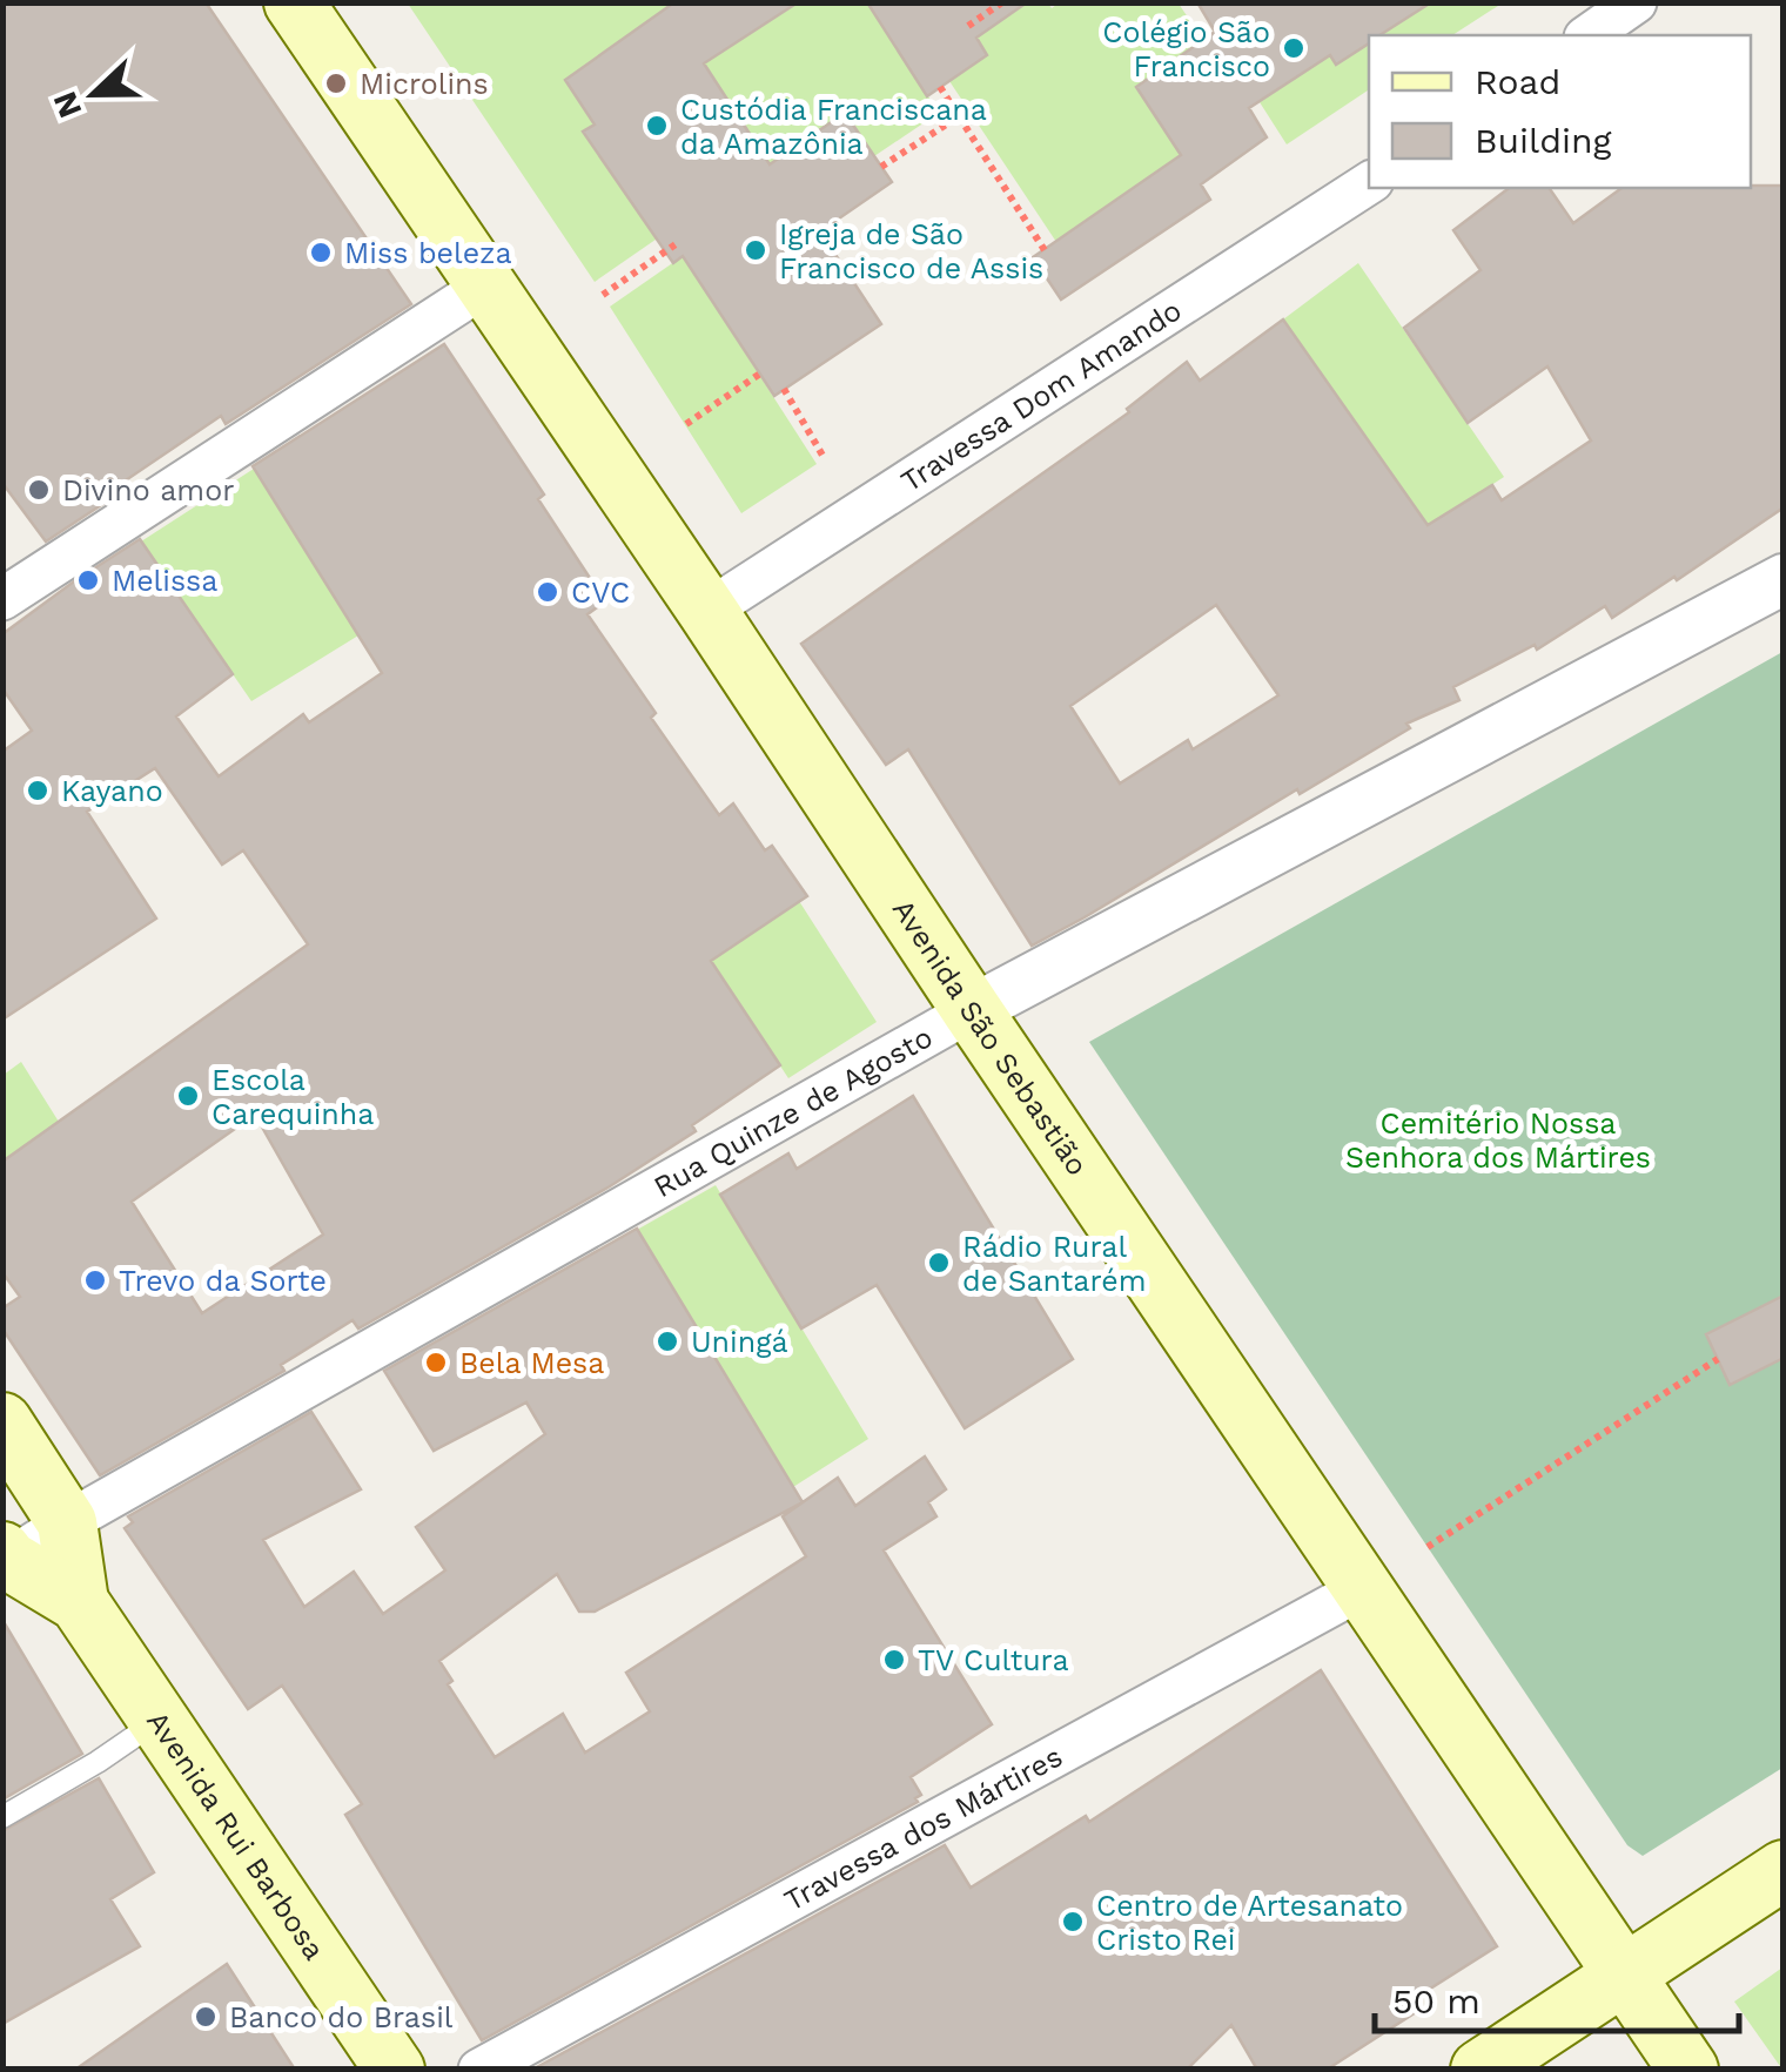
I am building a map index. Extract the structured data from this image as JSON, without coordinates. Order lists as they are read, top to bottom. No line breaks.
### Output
{"streets":{"main road":["Avenida São Sebastião","Avenida Rui Barbosa"],"street":["Travessa Dom Amando","Rua Quinze de Agosto","Travessa dos Mártires"]},"crossings":[["Travessa Dom Amando","Avenida São Sebastião"],["Avenida São Sebastião","Rua Quinze de Agosto"],["Avenida São Sebastião","Travessa dos Mártires"],["Rua Quinze de Agosto","Avenida Rui Barbosa"]],"parks":["Cemitério Nossa Senhora dos Mártires"],"places":["Colégio São Francisco","Microlins","Custódia Franciscana da Amazônia","Igreja de São Francisco de Assis","Miss beleza","Divino amor","Melissa","CVC","Kayano","Escola Carequinha","Rádio Rural de Santarém","Trevo da Sorte","Uningá","Bela Mesa","TV Cultura","Centro de Artesanato Cristo Rei","Banco do Brasil"],"legend":["Road","Building"],"scale_bar":"50 m","north":"left"}
